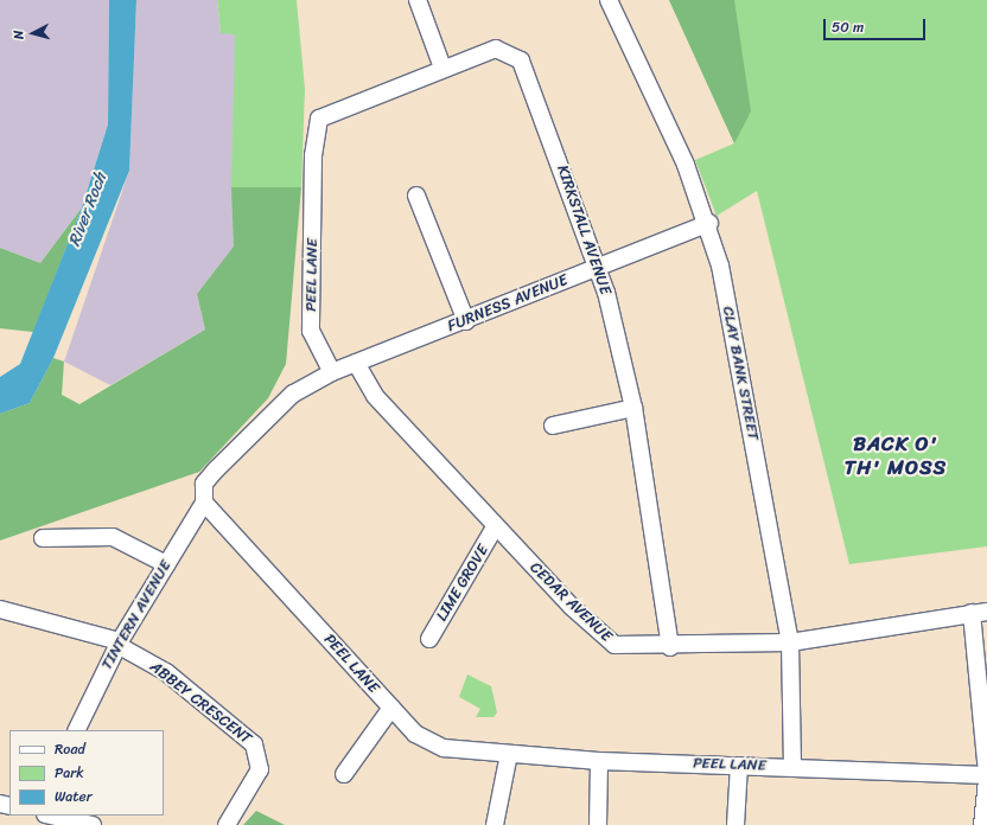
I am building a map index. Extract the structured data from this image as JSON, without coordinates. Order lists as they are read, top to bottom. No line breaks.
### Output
{"streets":{"street":["KIRKSTALL AVENUE","PEEL LANE","FURNESS AVENUE","CLAY BANK STREET","LIME GROVE","CEDAR AVENUE","TINTERN AVENUE","ABBEY CRESCENT"]},"crossings":[["KIRKSTALL AVENUE","PEEL LANE"],["KIRKSTALL AVENUE","FURNESS AVENUE"],["KIRKSTALL AVENUE","CEDAR AVENUE"],["PEEL LANE","FURNESS AVENUE"],["PEEL LANE","CLAY BANK STREET"],["PEEL LANE","TINTERN AVENUE"],["FURNESS AVENUE","CLAY BANK STREET"],["FURNESS AVENUE","CEDAR AVENUE"],["CLAY BANK STREET","CEDAR AVENUE"],["LIME GROVE","CEDAR AVENUE"],["TINTERN AVENUE","ABBEY CRESCENT"]],"districts":["BACK O' TH' MOSS"],"water":["River Roch"],"legend":["Road","Park","Water"],"scale_bar":"50 m","north":"left"}
